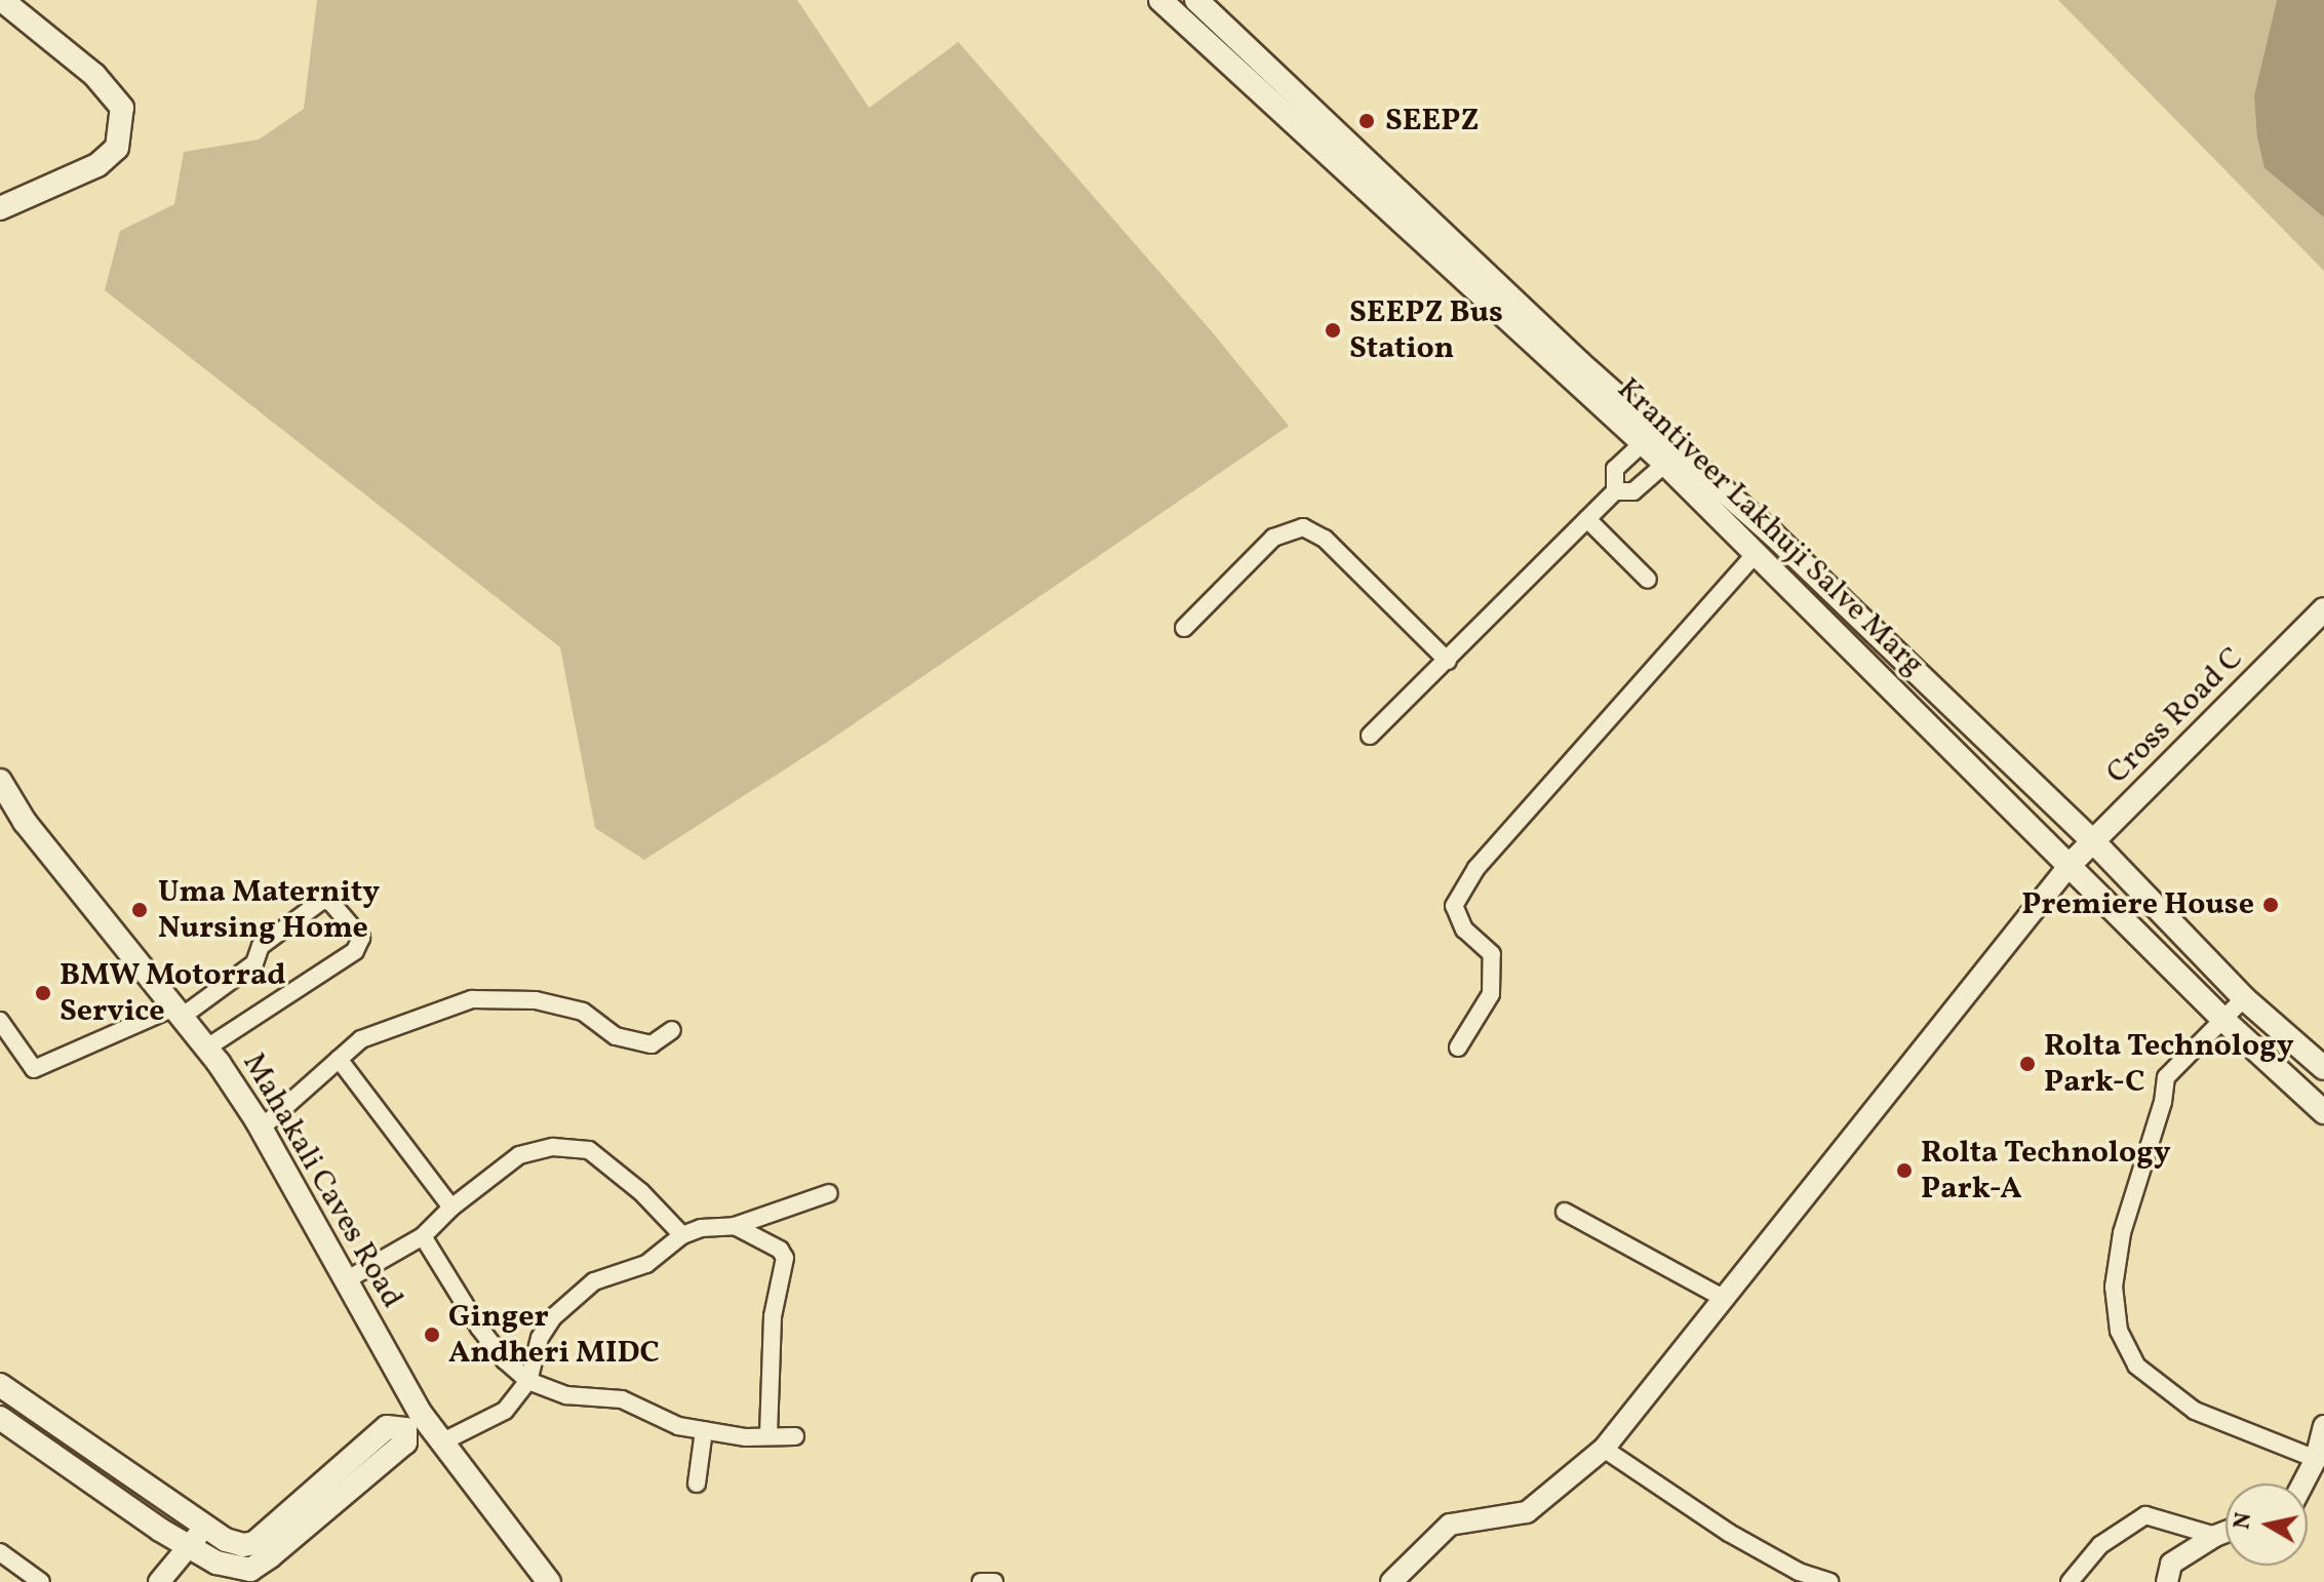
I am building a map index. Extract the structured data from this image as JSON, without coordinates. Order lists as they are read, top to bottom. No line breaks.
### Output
{"streets":{"main road":["Krantiveer Lakhuji Salve Marg","Cross Road C","Mahakali Caves Road"]},"crossings":[["Krantiveer Lakhuji Salve Marg","Cross Road C"]],"places":["SEEPZ","SEEPZ Bus Station","Premiere House","Uma Maternity Nursing Home","BMW Motorrad Service","Rolta Technology Park-C","Rolta Technology Park-A","Ginger Andheri MIDC"],"north":"left"}
